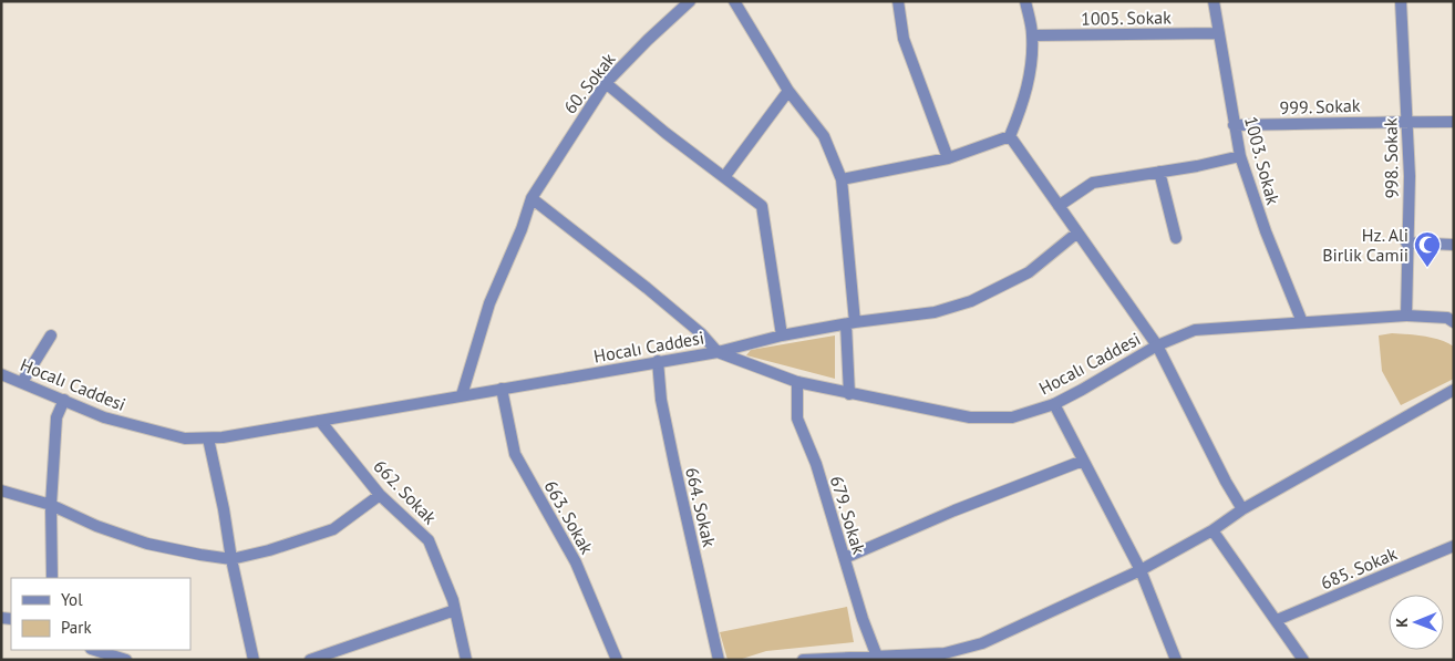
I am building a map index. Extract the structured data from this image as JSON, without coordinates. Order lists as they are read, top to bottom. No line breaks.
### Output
{"streets":{"street":["1005. Sokak","60. Sokak","999. Sokak","998. Sokak","1003. Sokak","Hocalı Caddesi","662. Sokak","664. Sokak","679. Sokak","663. Sokak","685. Sokak"]},"crossings":[["1005. Sokak","1003. Sokak"],["60. Sokak","Hocalı Caddesi"],["999. Sokak","998. Sokak"],["999. Sokak","1003. Sokak"],["998. Sokak","Hocalı Caddesi"],["1003. Sokak","Hocalı Caddesi"],["Hocalı Caddesi","662. Sokak"],["Hocalı Caddesi","664. Sokak"],["Hocalı Caddesi","679. Sokak"],["Hocalı Caddesi","663. Sokak"]],"places":{"mosque":["Hz. Ali Birlik Camii"]},"legend":["Yol","Park"],"north":"left"}
